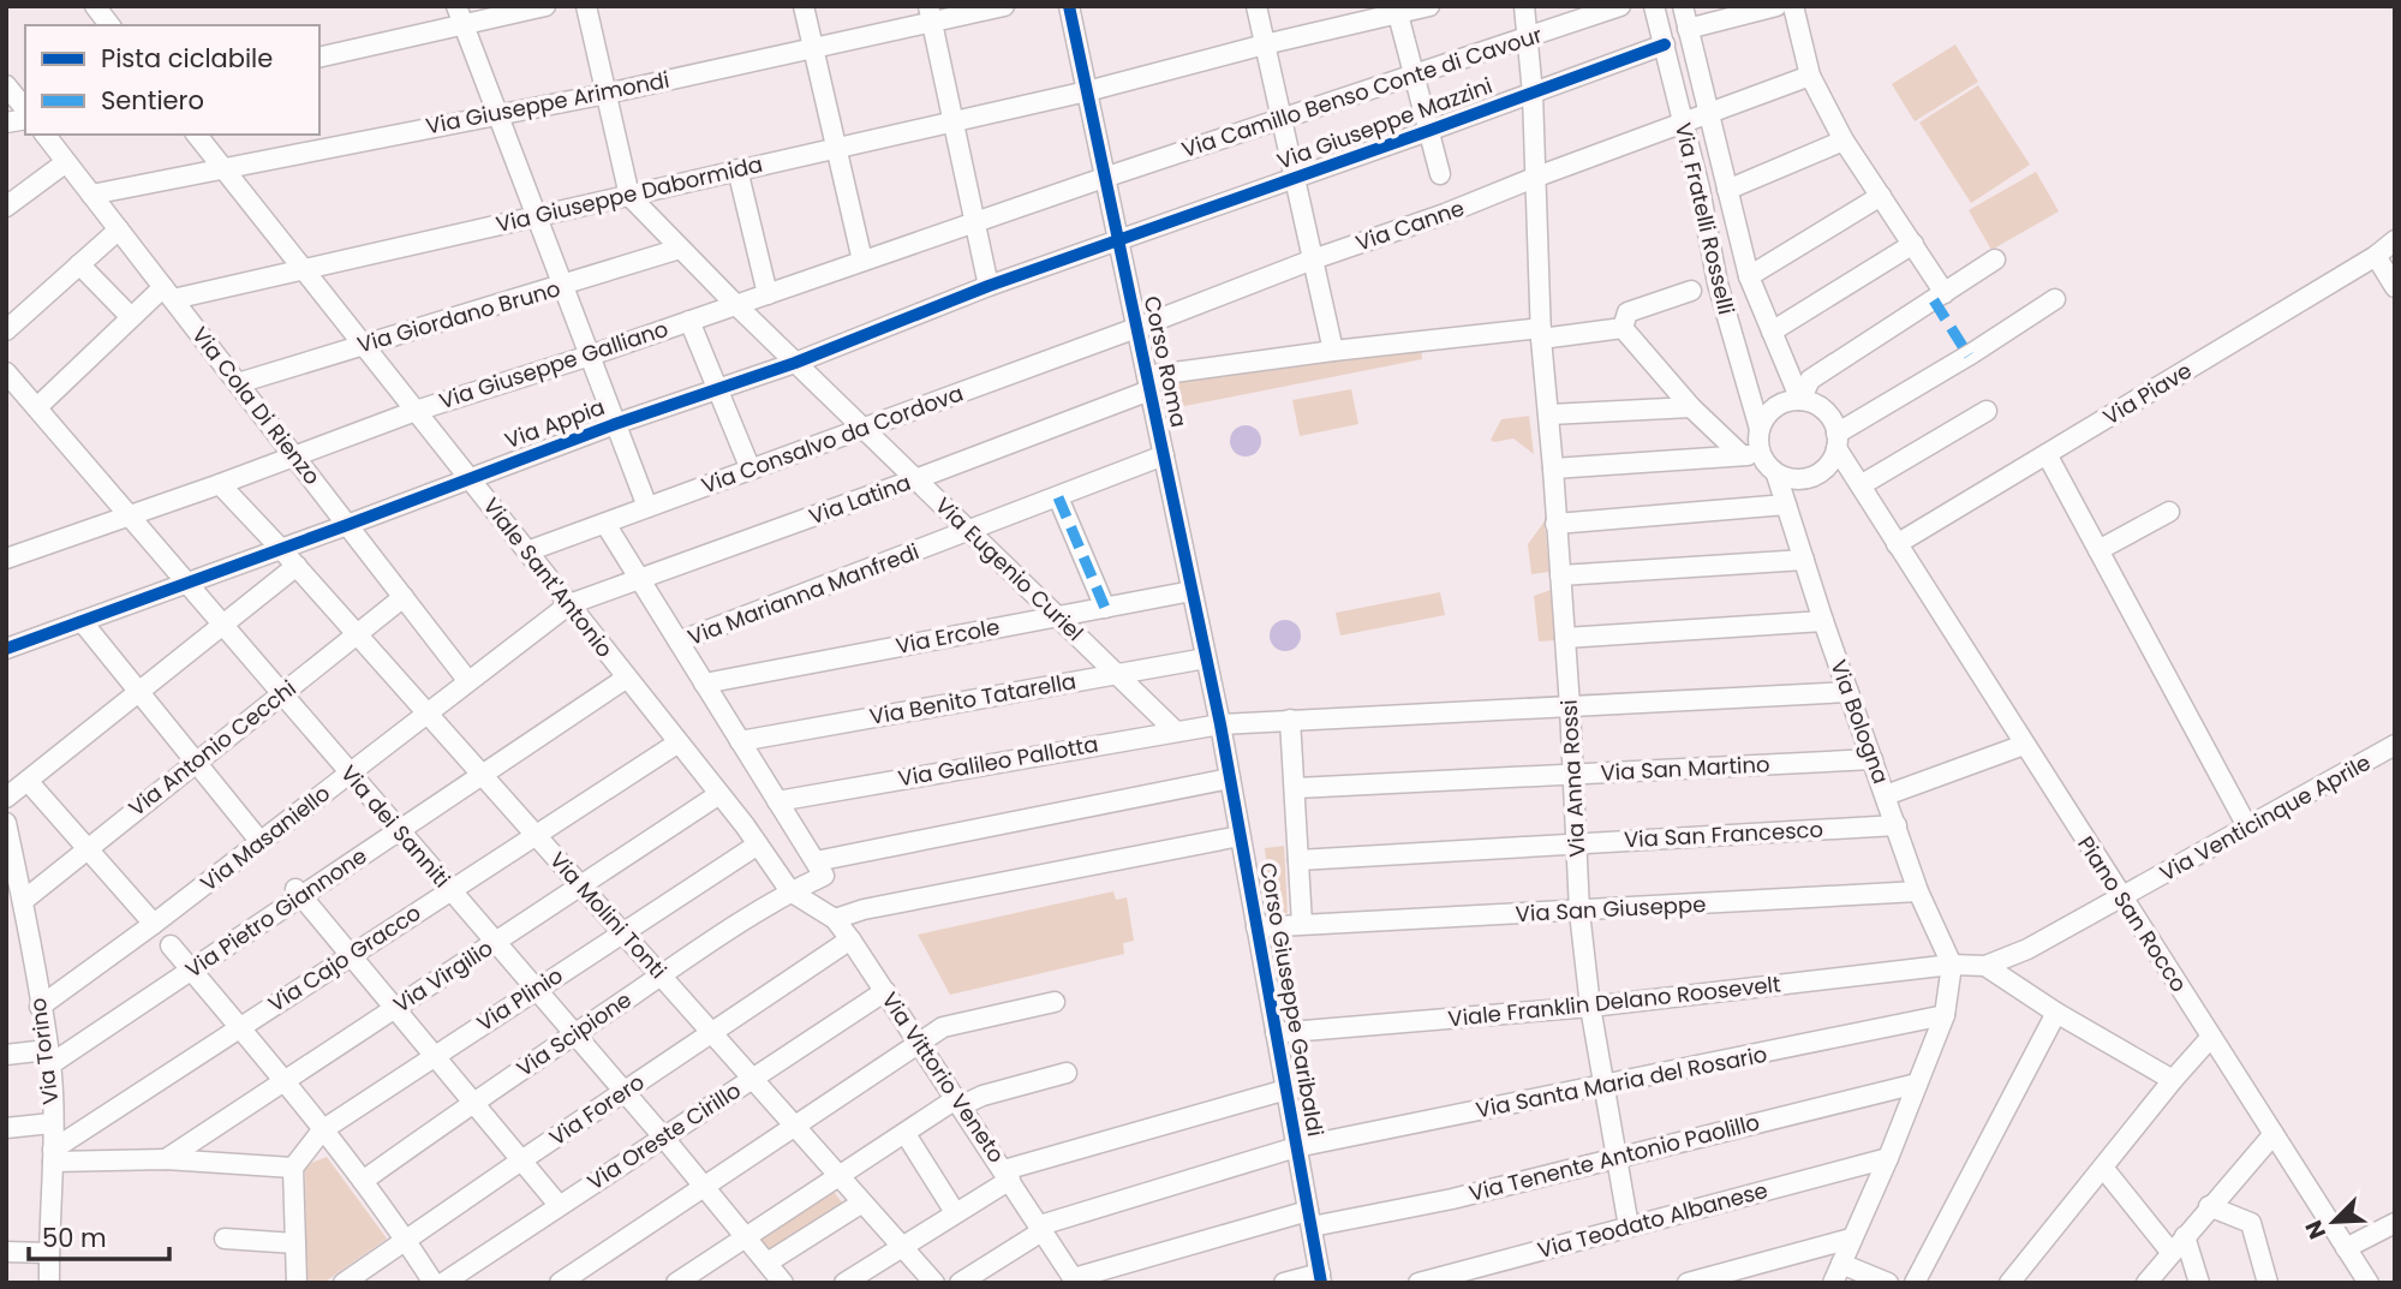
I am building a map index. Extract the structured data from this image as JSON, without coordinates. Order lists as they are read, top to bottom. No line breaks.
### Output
{"streets":{"street":["Via Camillo Benso Conte di Cavour","Via Giuseppe Arimondi","Via Giuseppe Mazzini","Via Giuseppe Dabormida","Via Fratelli Rosselli","Via Canne","Via Giordano Bruno","Corso Roma","Via Giuseppe Galliano","Via Piave","Via Cola Di Rienzo","Via Appia","Via Consalvo da Cordova","Via Latina","Via Eugenio Curiel","Viale Sant'Antonio","Via Marianna Manfredi","Via Ercole","Via Benito Tatarella","Via Bologna","Via Antonio Cecchi","Via Galileo Pallotta","Via San Martino","Via Anna Rossi","Via Venticinque Aprile","Via dei Sanniti","Via San Francesco","Via Masaniello","Via San Giuseppe","Via Pietro Giannone","Piano San Rocco","Via Molini Tonti","Via Cajo Gracco","Via Virgilio","Via Plinio","Corso Giuseppe Garibaldi","Viale Franklin Delano Roosevelt","Via Scipione","Via Torino","Via Vittorio Veneto","Via Santa Maria del Rosario","Via Forero","Via Oreste Cirillo","Via Tenente Antonio Paolillo","Via Teodato Albanese"]},"crossings":[["Via Camillo Benso Conte di Cavour","Corso Roma"],["Via Camillo Benso Conte di Cavour","Via Giuseppe Galliano"],["Via Camillo Benso Conte di Cavour","Via Anna Rossi"],["Via Giuseppe Arimondi","Via Cola Di Rienzo"],["Via Giuseppe Arimondi","Viale Sant'Antonio"],["Via Giuseppe Mazzini","Via Fratelli Rosselli"],["Via Giuseppe Mazzini","Corso Roma"],["Via Giuseppe Mazzini","Via Appia"],["Via Giuseppe Mazzini","Via Anna Rossi"],["Via Giuseppe Dabormida","Corso Roma"],["Via Giuseppe Dabormida","Via Cola Di Rienzo"],["Via Giuseppe Dabormida","Via Eugenio Curiel"],["Via Giuseppe Dabormida","Viale Sant'Antonio"],["Via Fratelli Rosselli","Via Canne"],["Via Fratelli Rosselli","Via Bologna"],["Via Fratelli Rosselli","Piano San Rocco"],["Via Canne","Corso Roma"],["Via Canne","Via Consalvo da Cordova"],["Via Canne","Via Anna Rossi"],["Via Giordano Bruno","Via Cola Di Rienzo"],["Via Giordano Bruno","Via Eugenio Curiel"],["Via Giordano Bruno","Viale Sant'Antonio"],["Corso Roma","Via Giuseppe Galliano"],["Corso Roma","Via Appia"],["Corso Roma","Via Consalvo da Cordova"],["Corso Roma","Via Latina"],["Corso Roma","Via Marianna Manfredi"],["Corso Roma","Via Ercole"],["Corso Roma","Via Benito Tatarella"],["Corso Roma","Via Galileo Pallotta"],["Corso Roma","Corso Giuseppe Garibaldi"],["Via Giuseppe Galliano","Via Cola Di Rienzo"],["Via Giuseppe Galliano","Via Eugenio Curiel"],["Via Giuseppe Galliano","Viale Sant'Antonio"],["Via Giuseppe Galliano","Via dei Sanniti"],["Via Giuseppe Galliano","Via Molini Tonti"],["Via Piave","Piano San Rocco"],["Via Cola Di Rienzo","Via Appia"],["Via Cola Di Rienzo","Via Antonio Cecchi"],["Via Cola Di Rienzo","Via Masaniello"],["Via Appia","Via Eugenio Curiel"],["Via Appia","Viale Sant'Antonio"],["Via Appia","Via dei Sanniti"],["Via Appia","Via Molini Tonti"],["Via Consalvo da Cordova","Via Eugenio Curiel"],["Via Consalvo da Cordova","Viale Sant'Antonio"],["Via Latina","Via Eugenio Curiel"],["Via Latina","Viale Sant'Antonio"],["Via Latina","Via Anna Rossi"],["Via Latina","Via Masaniello"],["Via Eugenio Curiel","Via Marianna Manfredi"],["Via Eugenio Curiel","Via Ercole"],["Via Eugenio Curiel","Via Benito Tatarella"],["Via Eugenio Curiel","Via Galileo Pallotta"],["Viale Sant'Antonio","Via Masaniello"],["Viale Sant'Antonio","Via Pietro Giannone"],["Viale Sant'Antonio","Via Cajo Gracco"],["Viale Sant'Antonio","Via Virgilio"],["Viale Sant'Antonio","Via Vittorio Veneto"],["Via Bologna","Via San Martino"],["Via Bologna","Via Venticinque Aprile"],["Via Bologna","Via San Francesco"],["Via Bologna","Via San Giuseppe"],["Via Bologna","Piano San Rocco"],["Via Bologna","Viale Franklin Delano Roosevelt"],["Via Antonio Cecchi","Via dei Sanniti"],["Via Antonio Cecchi","Via Molini Tonti"],["Via Antonio Cecchi","Via Torino"],["Via Galileo Pallotta","Corso Giuseppe Garibaldi"],["Via San Martino","Via Anna Rossi"],["Via San Martino","Corso Giuseppe Garibaldi"],["Via Anna Rossi","Via San Francesco"],["Via Anna Rossi","Via San Giuseppe"],["Via Anna Rossi","Viale Franklin Delano Roosevelt"],["Via Anna Rossi","Via Santa Maria del Rosario"],["Via Anna Rossi","Via Tenente Antonio Paolillo"],["Via Anna Rossi","Via Teodato Albanese"],["Via Venticinque Aprile","Piano San Rocco"],["Via Venticinque Aprile","Viale Franklin Delano Roosevelt"],["Via dei Sanniti","Via Masaniello"],["Via dei Sanniti","Via Pietro Giannone"],["Via dei Sanniti","Via Cajo Gracco"],["Via dei Sanniti","Via Virgilio"],["Via dei Sanniti","Via Plinio"],["Via dei Sanniti","Via Scipione"],["Via dei Sanniti","Via Forero"],["Via dei Sanniti","Via Oreste Cirillo"],["Via San Francesco","Corso Giuseppe Garibaldi"],["Via Masaniello","Via Molini Tonti"],["Via Masaniello","Via Torino"],["Via San Giuseppe","Corso Giuseppe Garibaldi"],["Via Pietro Giannone","Via Molini Tonti"],["Via Pietro Giannone","Via Torino"],["Via Molini Tonti","Via Cajo Gracco"],["Via Molini Tonti","Via Virgilio"],["Via Molini Tonti","Via Plinio"],["Via Molini Tonti","Via Scipione"],["Via Molini Tonti","Via Forero"],["Via Molini Tonti","Via Oreste Cirillo"],["Via Cajo Gracco","Via Torino"],["Via Plinio","Via Vittorio Veneto"],["Corso Giuseppe Garibaldi","Viale Franklin Delano Roosevelt"],["Corso Giuseppe Garibaldi","Via Santa Maria del Rosario"],["Corso Giuseppe Garibaldi","Via Tenente Antonio Paolillo"],["Via Scipione","Via Vittorio Veneto"],["Via Vittorio Veneto","Via Santa Maria del Rosario"],["Via Vittorio Veneto","Via Forero"],["Via Vittorio Veneto","Via Oreste Cirillo"],["Via Vittorio Veneto","Via Tenente Antonio Paolillo"]],"legend":["Pista ciclabile","Sentiero"],"scale_bar":"50 m","north":"bottom left"}
